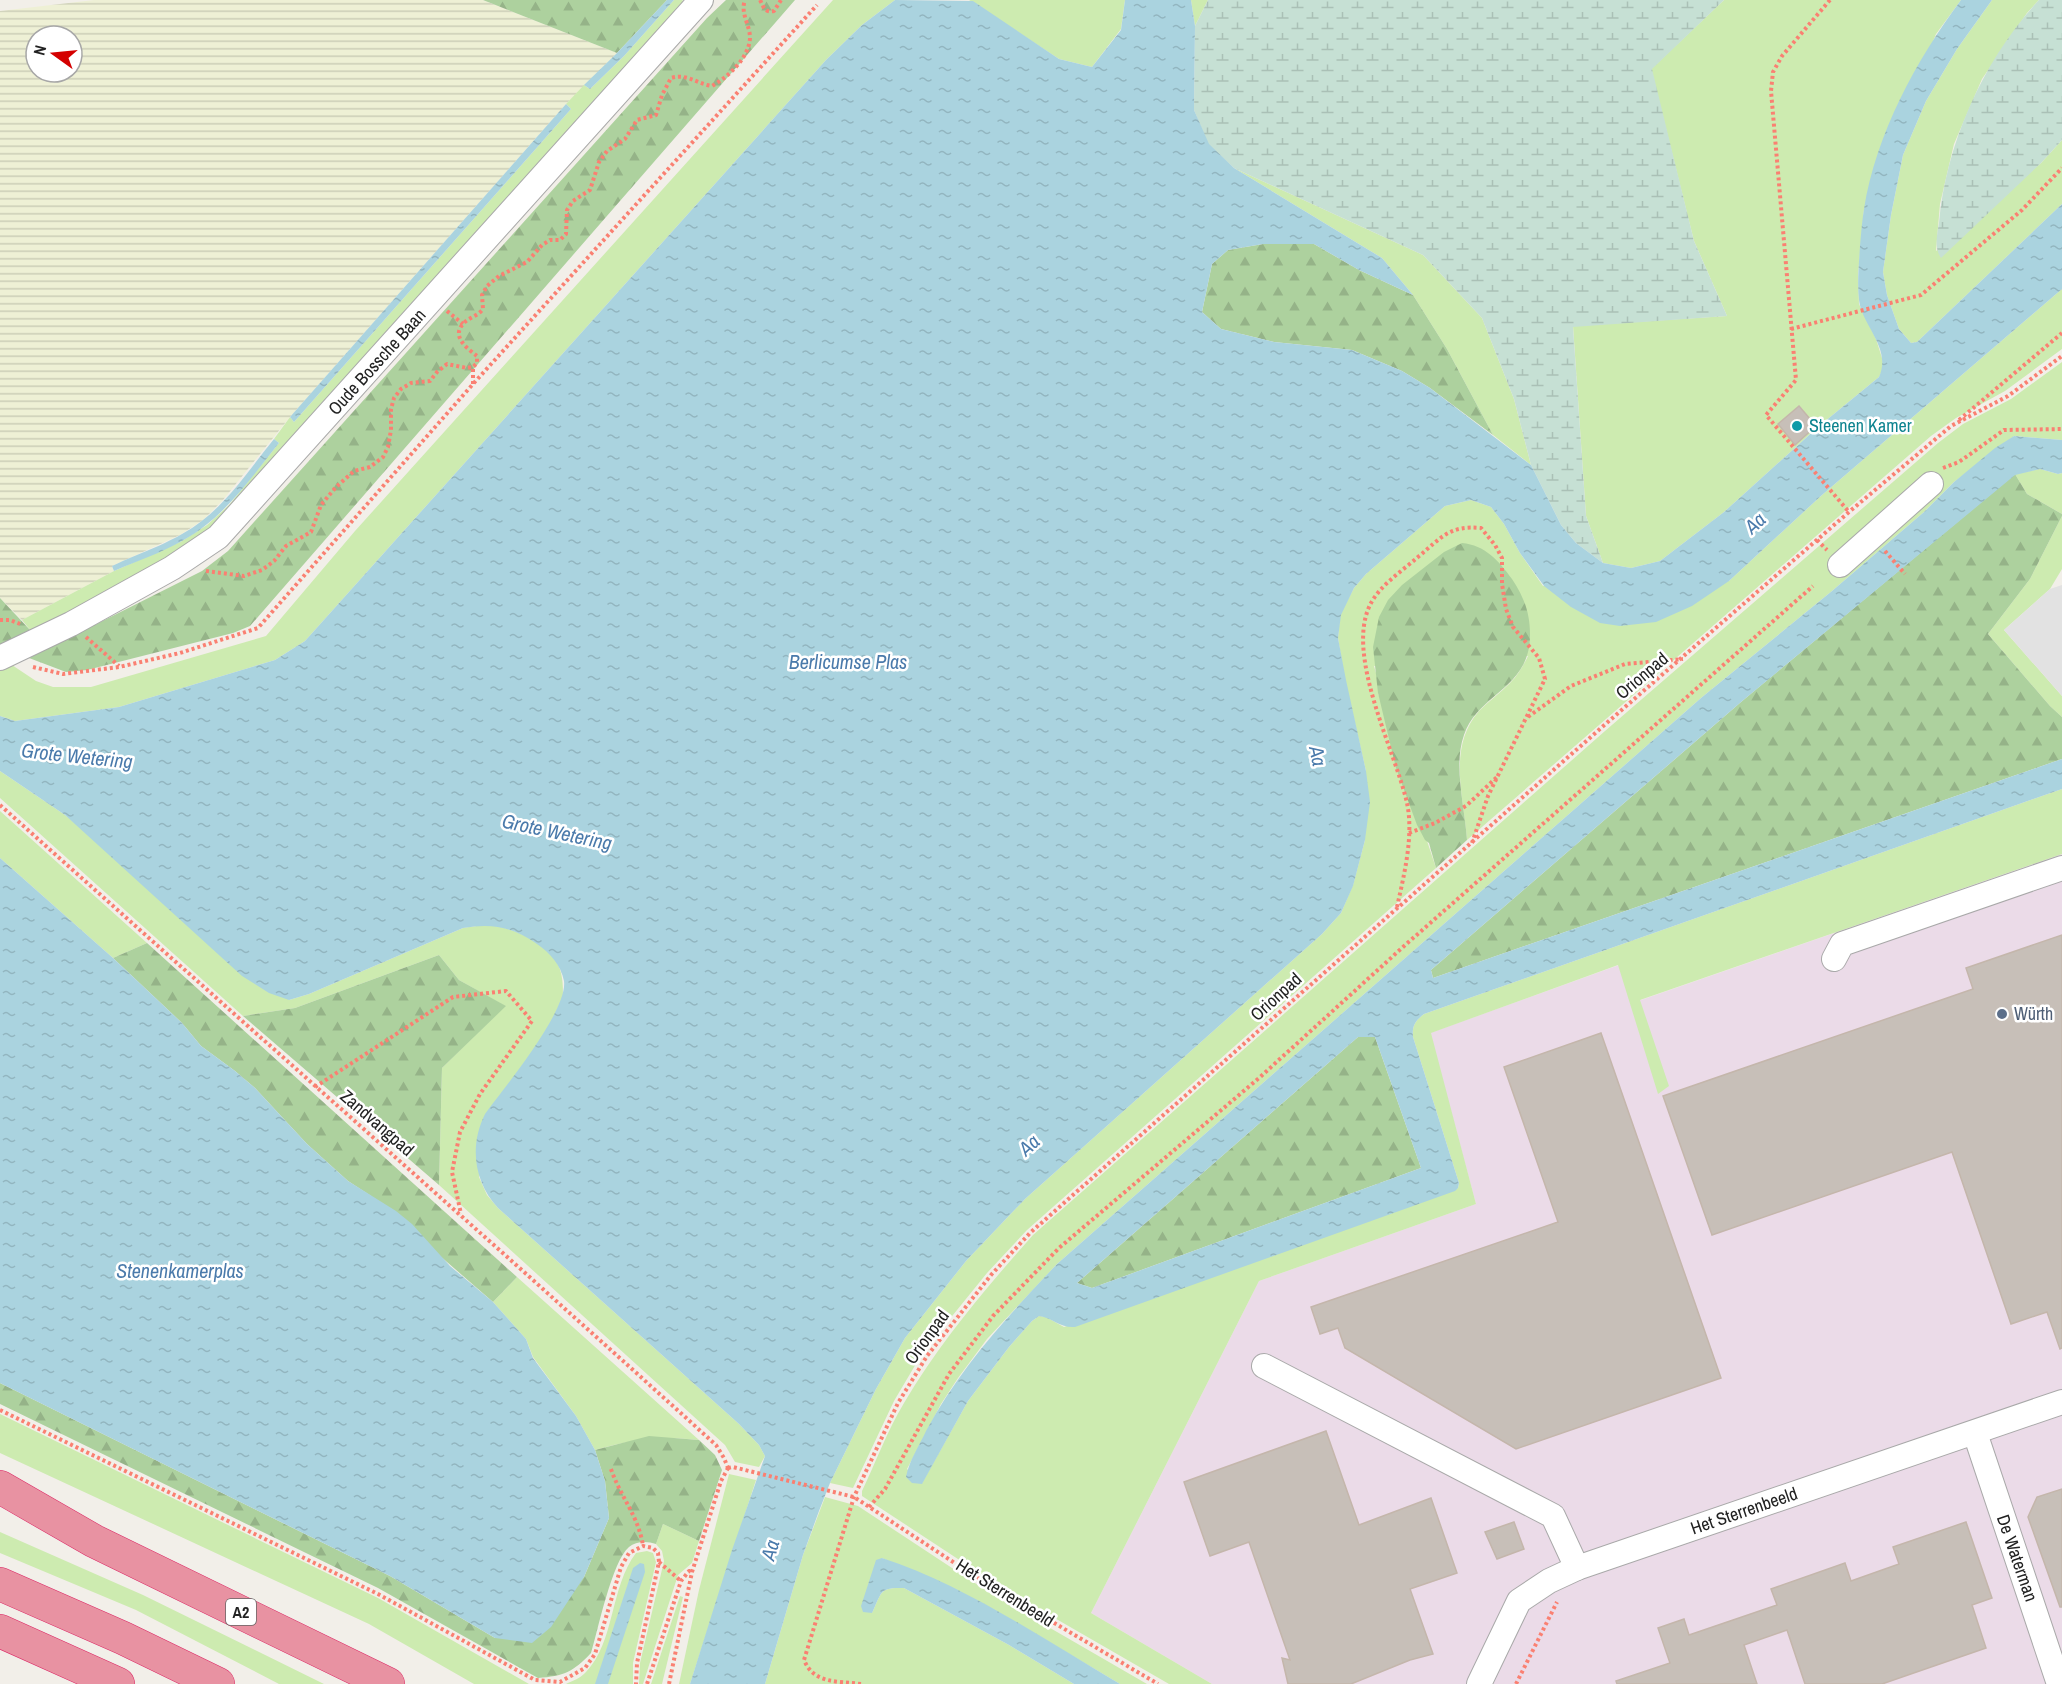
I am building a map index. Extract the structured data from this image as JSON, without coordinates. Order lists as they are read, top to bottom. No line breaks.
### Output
{"streets":{"highway":["A2"],"street":["Oude Bossche Baan","Het Sterrenbeeld","De Waterman"],"path":["Orionpad","Zandvangpad"]},"crossings":[["Orionpad","Het Sterrenbeeld"],["Het Sterrenbeeld","De Waterman"]],"water":["Aa","Berlicumse Plas","Grote Wetering","Stenenkamerplas"],"places":["Steenen Kamer","Würth"],"north":"left"}
